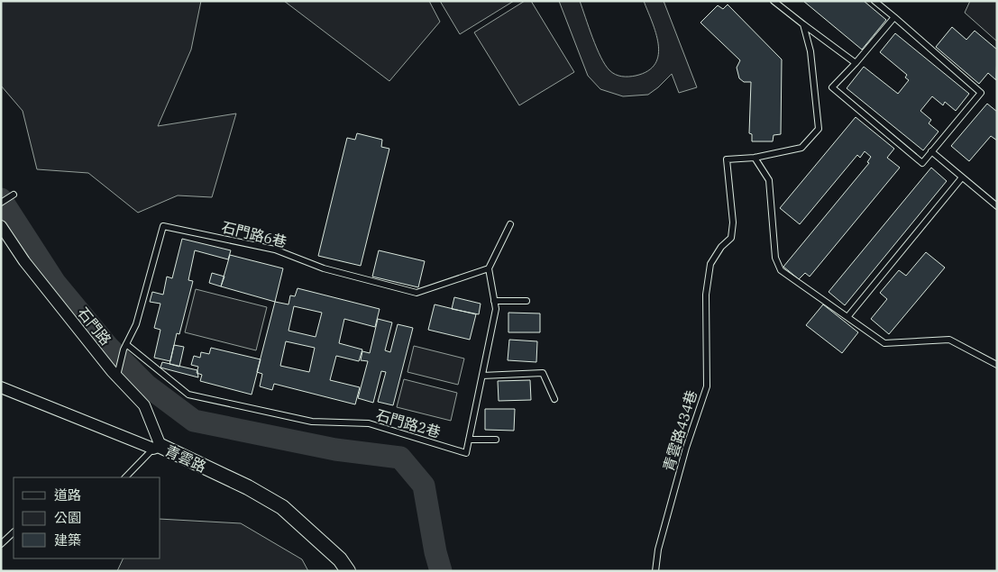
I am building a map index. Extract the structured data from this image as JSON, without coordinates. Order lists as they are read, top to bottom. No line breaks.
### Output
{"streets":{"street":["石門路","青雲路"],"lane":["石門路6巷","石門路2巷","青雲路434巷"]},"crossings":[["石門路6巷","石門路2巷"],["石門路","青雲路"]],"legend":["道路","公園","建築"]}
